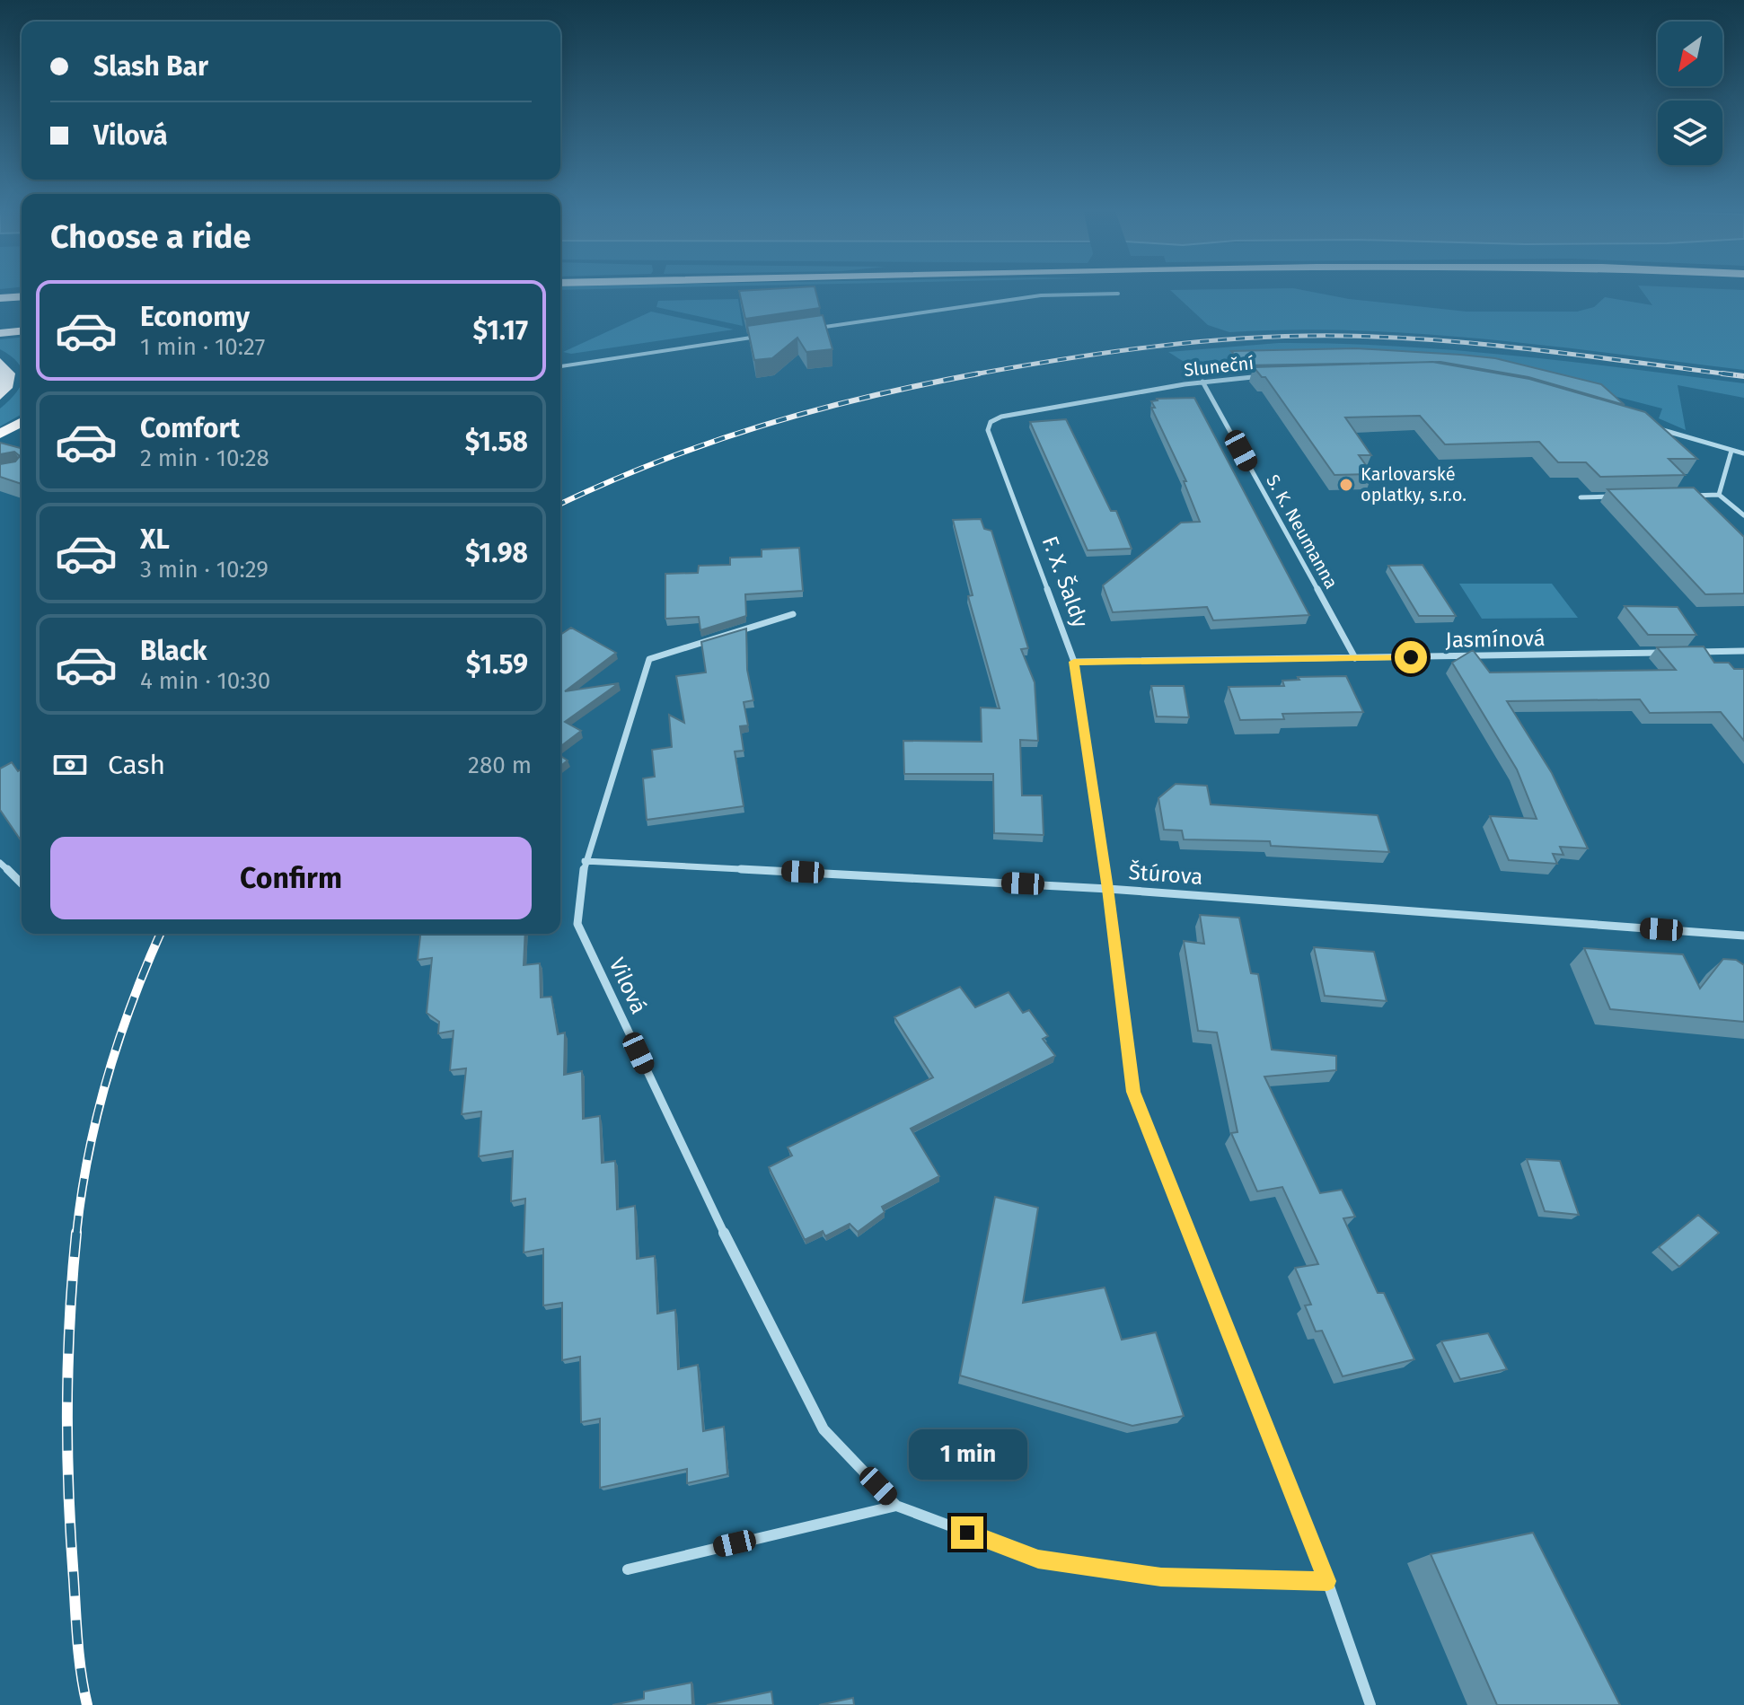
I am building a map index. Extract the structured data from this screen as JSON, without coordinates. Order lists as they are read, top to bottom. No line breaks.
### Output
{"streets":{"street":["Sluneční","S. K. Neumanna","F. X. Šaldy","Jasmínová","Štúrova","Vilová"]},"crossings":[["Sluneční","S. K. Neumanna"],["Sluneční","F. X. Šaldy"],["S. K. Neumanna","Jasmínová"],["F. X. Šaldy","Jasmínová"],["F. X. Šaldy","Štúrova"],["F. X. Šaldy","Vilová"],["Štúrova","Vilová"]],"places":["Karlovarské oplatky, s.r.o."],"north":"bottom left","page":{"banner":["Slash Bar","Vilová"],"heading":"Choose a ride","list":[{"name":"Economy","note":"1 min · 10:27","value":"$1.17"},{"name":"Comfort","note":"2 min · 10:28","value":"$1.58"},{"name":"XL","note":"3 min · 10:29","value":"$1.98"},{"name":"Black","note":"4 min · 10:30","value":"$1.59"}],"pay":["Cash","280 m"],"buttons":"Confirm","bubble":"1 min"}}
